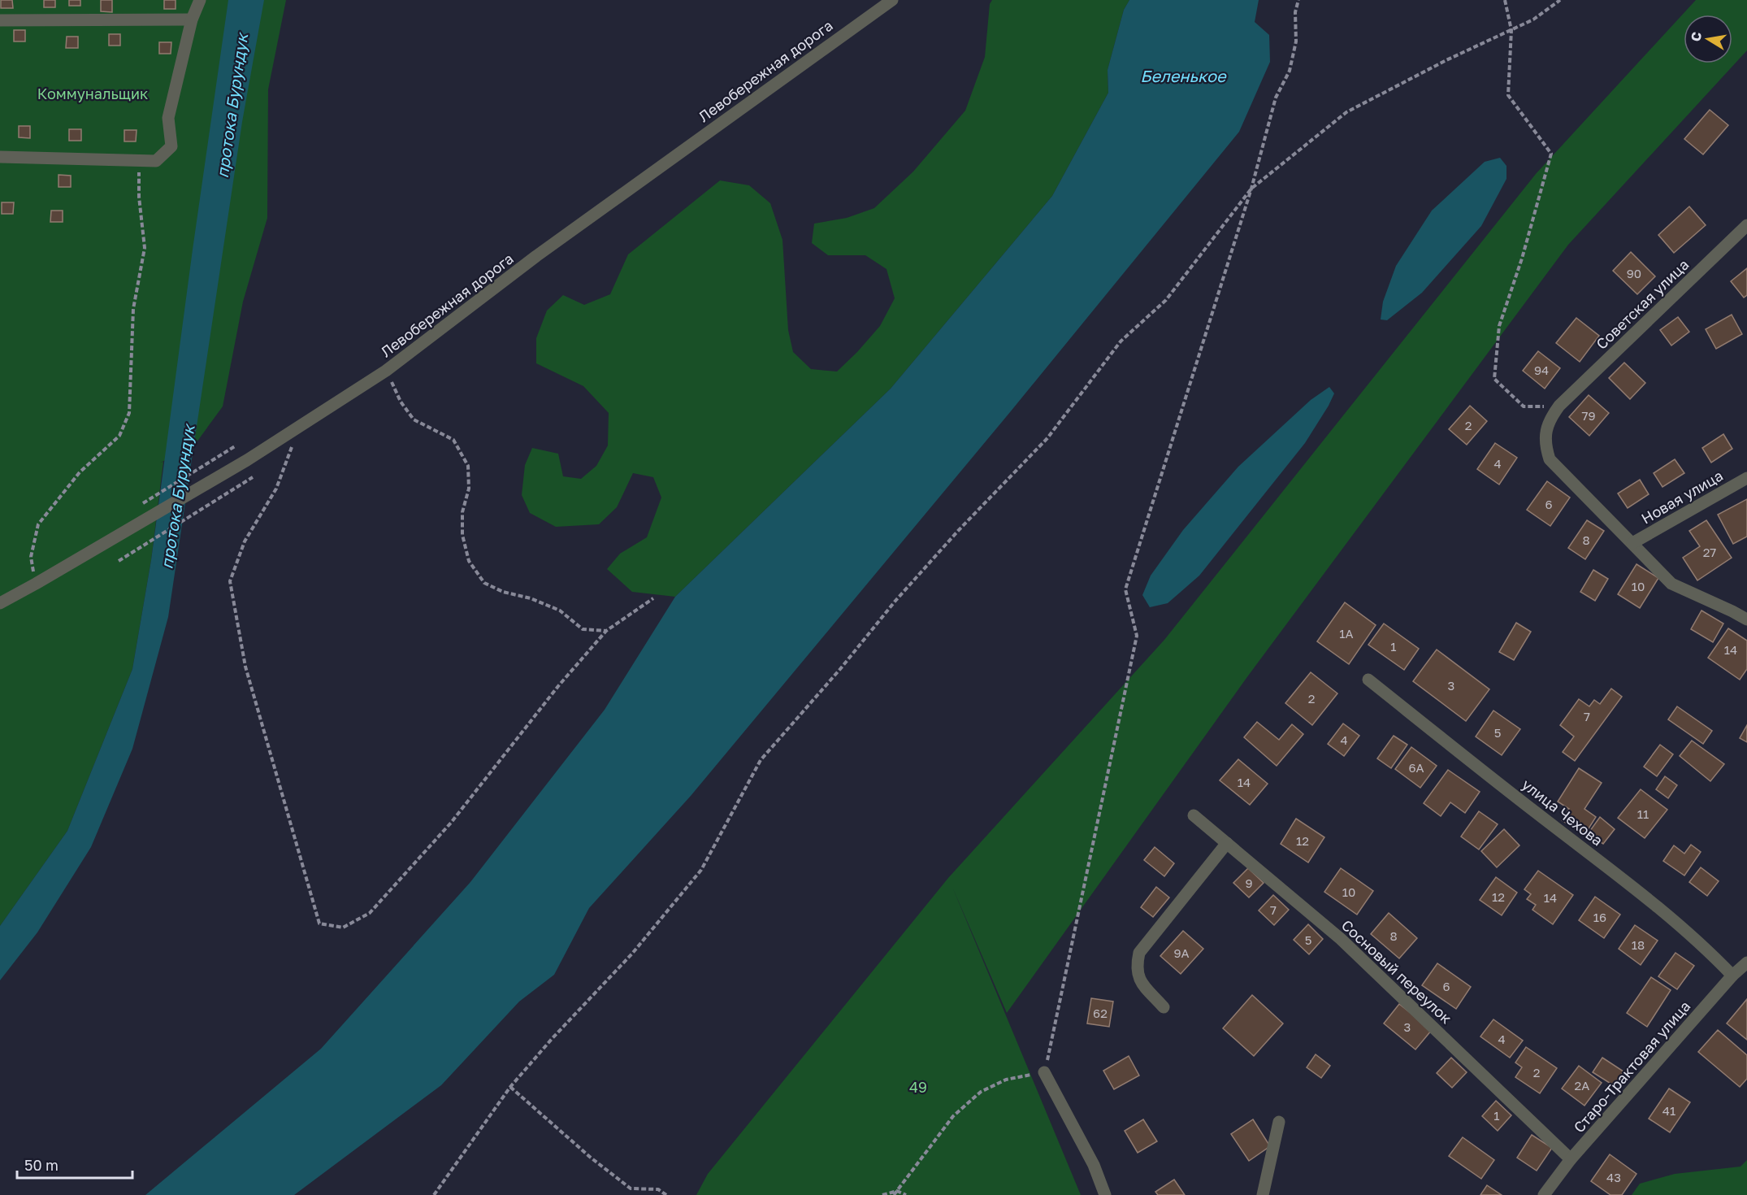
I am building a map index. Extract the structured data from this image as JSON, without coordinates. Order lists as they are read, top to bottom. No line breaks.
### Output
{"streets":{"street":["Левобережная дорога","Советская улица","Новая улица","улица Чехова","Сосновый переулок","Старо-Трактовая улица"]},"crossings":[["Советская улица","Новая улица"],["улица Чехова","Старо-Трактовая улица"],["Сосновый переулок","Старо-Трактовая улица"]],"water":["Беленькое","протока Бурундук"],"parks":["Коммунальщик","49"],"house_numbers":["90","94","79","2","4","6","8","27","10","1А","1","14","3","2","7","5","4","6А","14","11","12","9","10","12","14","7","16","8","5","18","9А","6","62","3","4","2","2А","41","1","43"],"scale_bar":"50 m","north":"left"}
